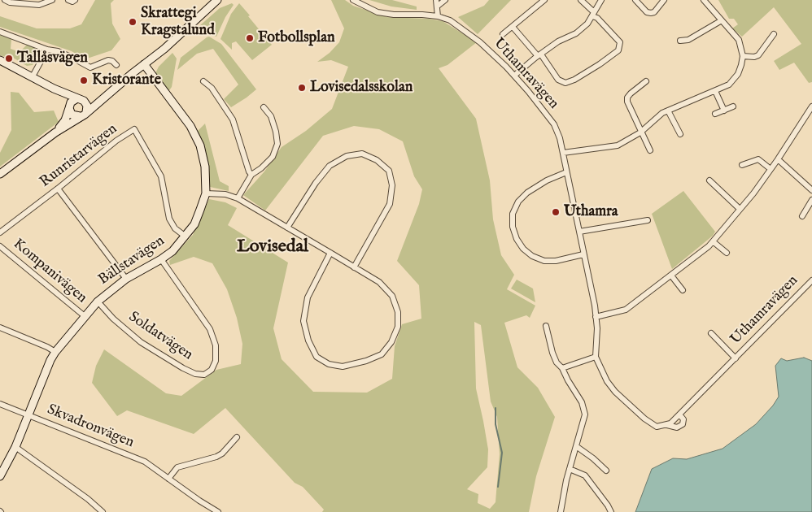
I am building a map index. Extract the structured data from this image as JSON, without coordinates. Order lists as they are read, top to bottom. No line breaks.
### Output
{"streets":{"street":["Uthamravägen","Runristarvägen","Bällstavägen","Kompanivägen","Soldatvägen","Skvadronvägen"]},"crossings":[["Runristarvägen","Bällstavägen"],["Bällstavägen","Kompanivägen"],["Bällstavägen","Soldatvägen"],["Bällstavägen","Skvadronvägen"]],"districts":["Lovisedal"],"places":["Skrattegi Kragstalund","Fotbollsplan","Tallåsvägen","Kristorante","Lovisedalsskolan","Uthamra"]}
